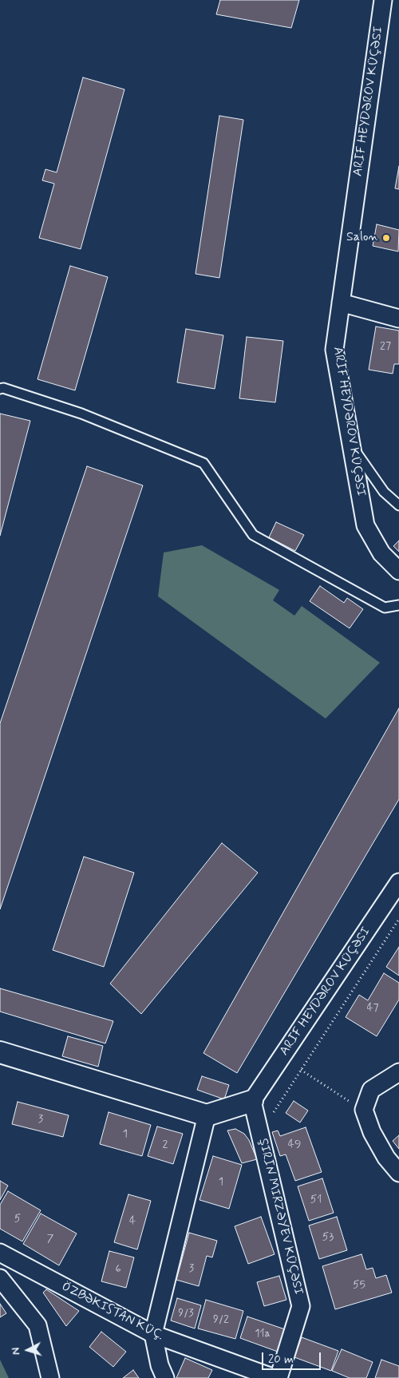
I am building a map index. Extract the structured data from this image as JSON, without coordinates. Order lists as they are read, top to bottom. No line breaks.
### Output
{"streets":{"street":["ARIF HEYDƏROV KÜÇƏSI","ŞIRIN MIRZƏYEV KÜÇƏSI","ÖZBƏKISTAN KÜÇ."]},"crossings":[["ARIF HEYDƏROV KÜÇƏSI","ŞIRIN MIRZƏYEV KÜÇƏSI"]],"places":["Salon"],"house_numbers":["27","47","3","1","2","49","1","51","5","4","53","7","3","6","55","9/3","9/2","11a"],"scale_bar":"20 m","north":"left"}
